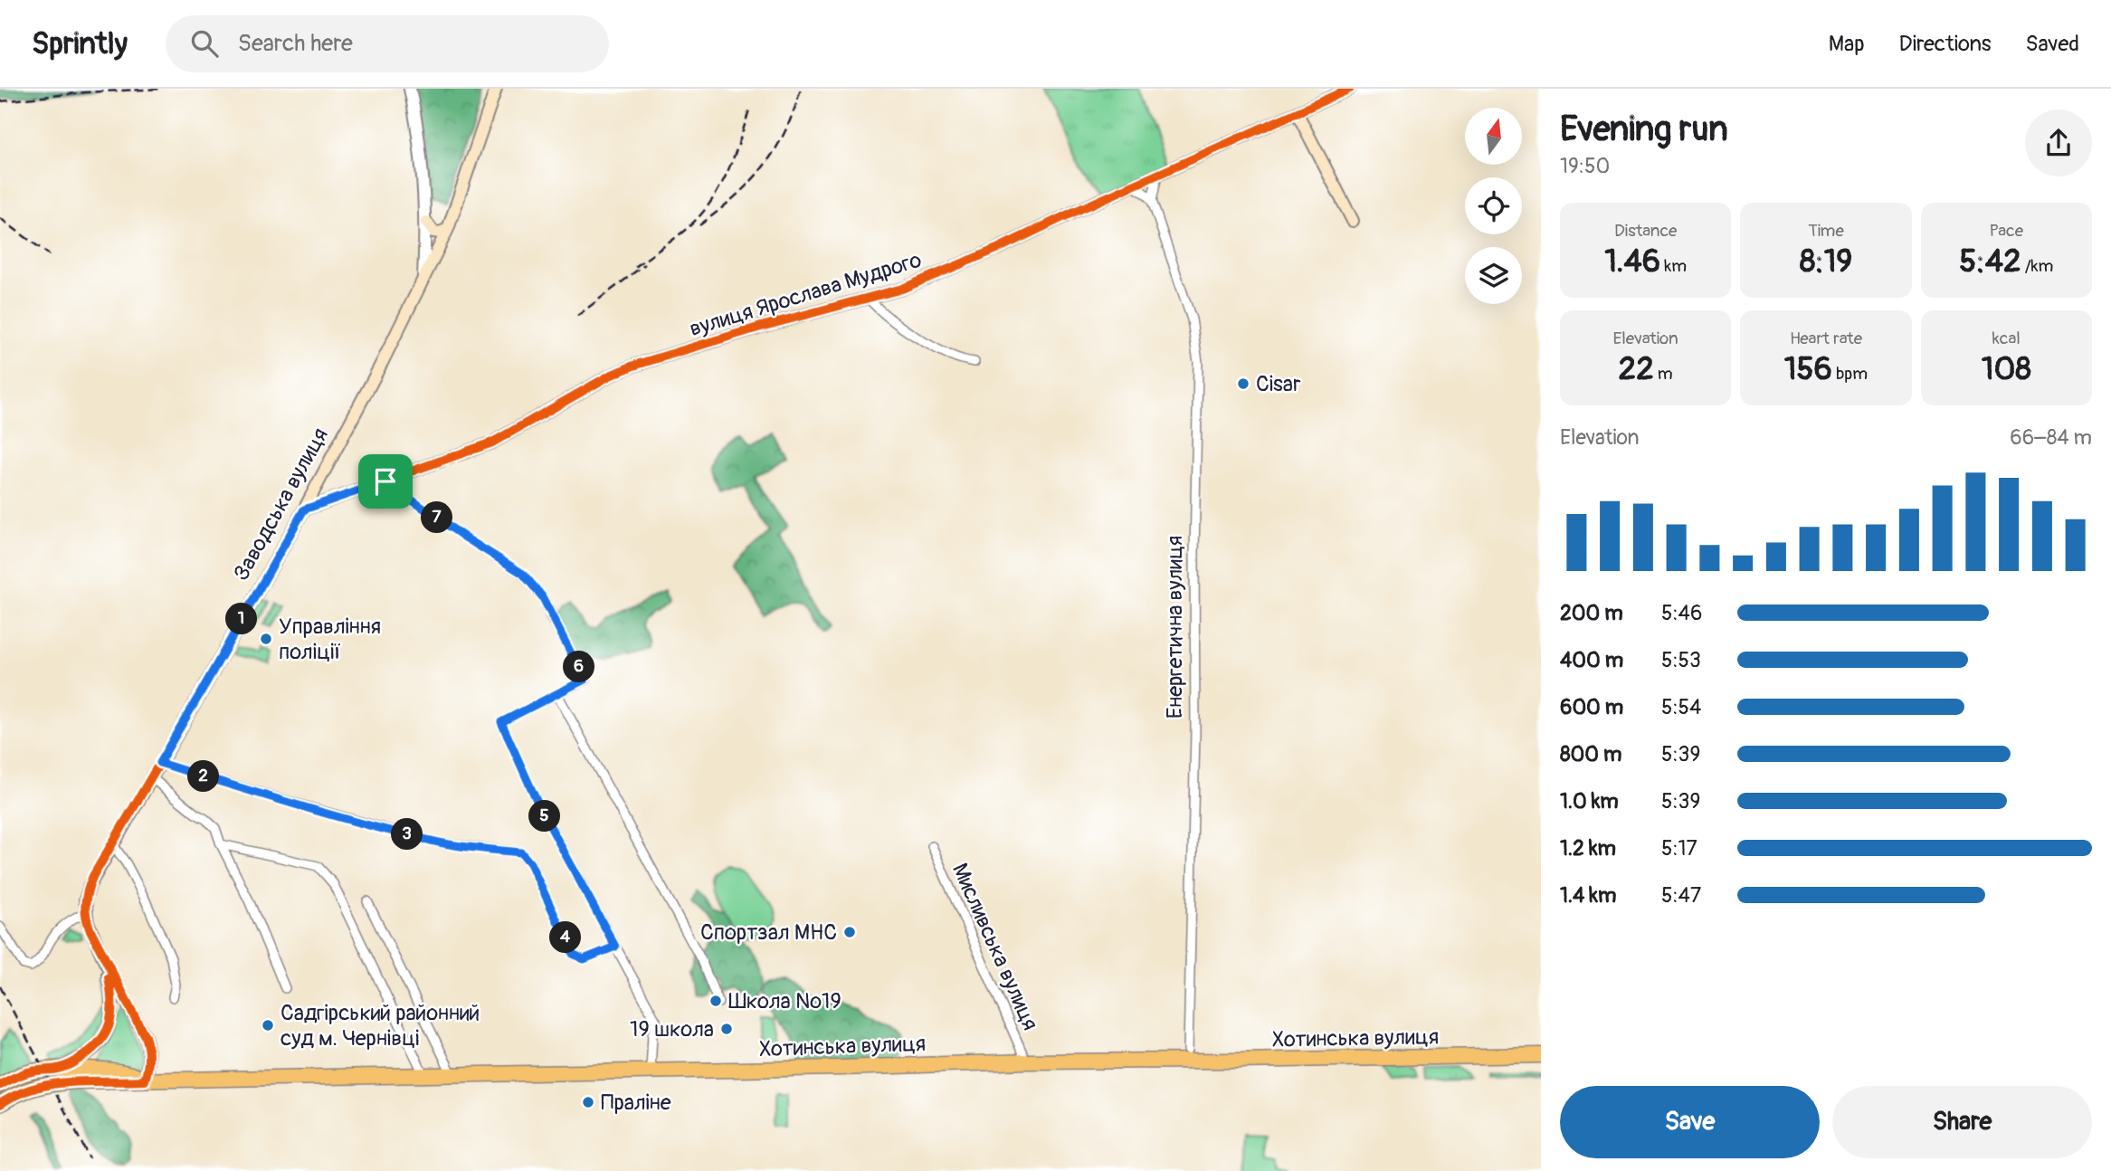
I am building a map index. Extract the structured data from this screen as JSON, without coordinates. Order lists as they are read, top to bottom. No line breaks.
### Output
{"streets":{"highway":["Хотинська вулиця"],"main road":["вулиця Ярослава Мудрого","Заводська вулиця"],"street":["Енергетична вулиця","Мисливська вулиця"]},"crossings":[["вулиця Ярослава Мудрого","Заводська вулиця"],["Енергетична вулиця","Хотинська вулиця"],["Мисливська вулиця","Хотинська вулиця"]],"places":["Cisar","Управління поліції","Спортзал МНС","Школа №19","Садгірський районний суд м. Чернівці","19 школа","Праліне"],"north":"top","page":{"header":"Sprintly","search":"Search here","nav":["Map","Directions","Saved"],"heading":["Evening run","19:50"],"stats":[["Distance","1.46 km"],["Time","8:19"],["Pace","5:42 /km"],["Elevation","22 m"],["Heart rate","156 bpm"],["kcal","108"]],"chart":["Elevation","66–84 m"],"pins":["7","1","6","2","5","3","4"],"list":[{"name":"200 m","note":"5:46"},{"name":"400 m","note":"5:53"},{"name":"600 m","note":"5:54"},{"name":"800 m","note":"5:39"},{"name":"1.0 km","note":"5:39"},{"name":"1.2 km","note":"5:17"},{"name":"1.4 km","note":"5:47"}],"buttons":["Save","Share"]}}
